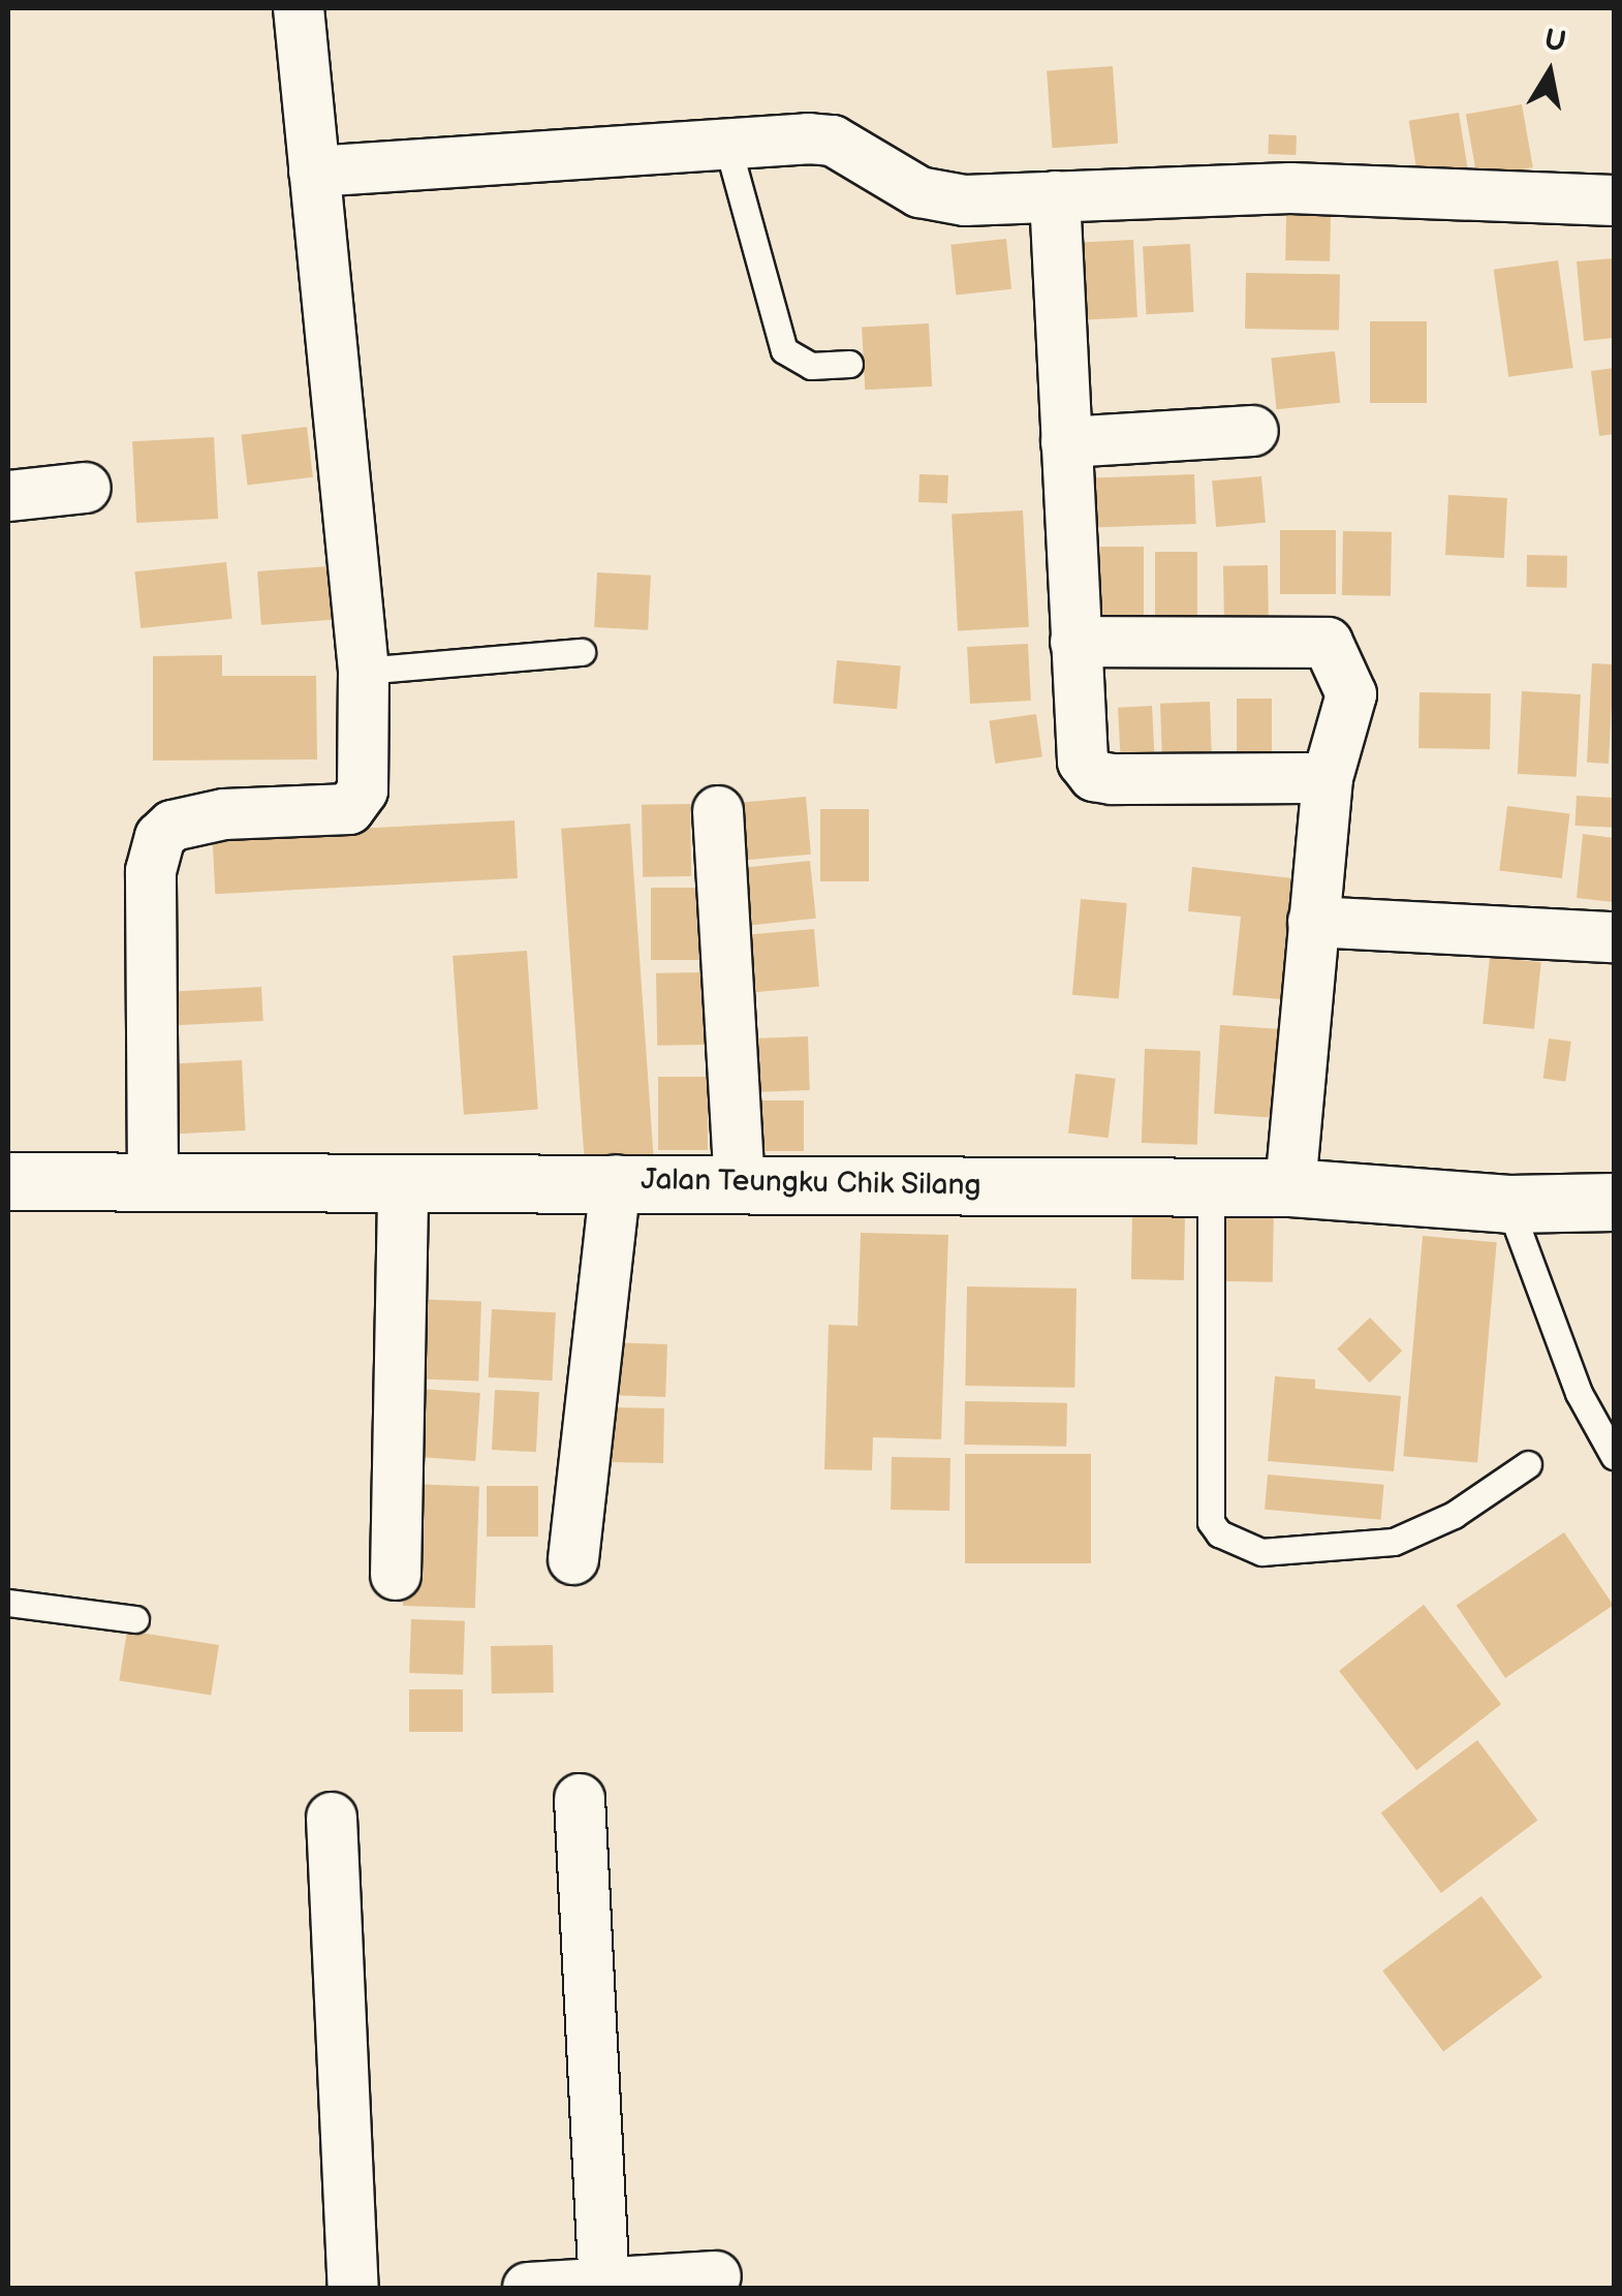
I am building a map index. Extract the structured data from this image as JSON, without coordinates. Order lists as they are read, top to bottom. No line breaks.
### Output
{"streets":{"street":["Jalan Teungku Chik Silang"]},"north":"top"}
